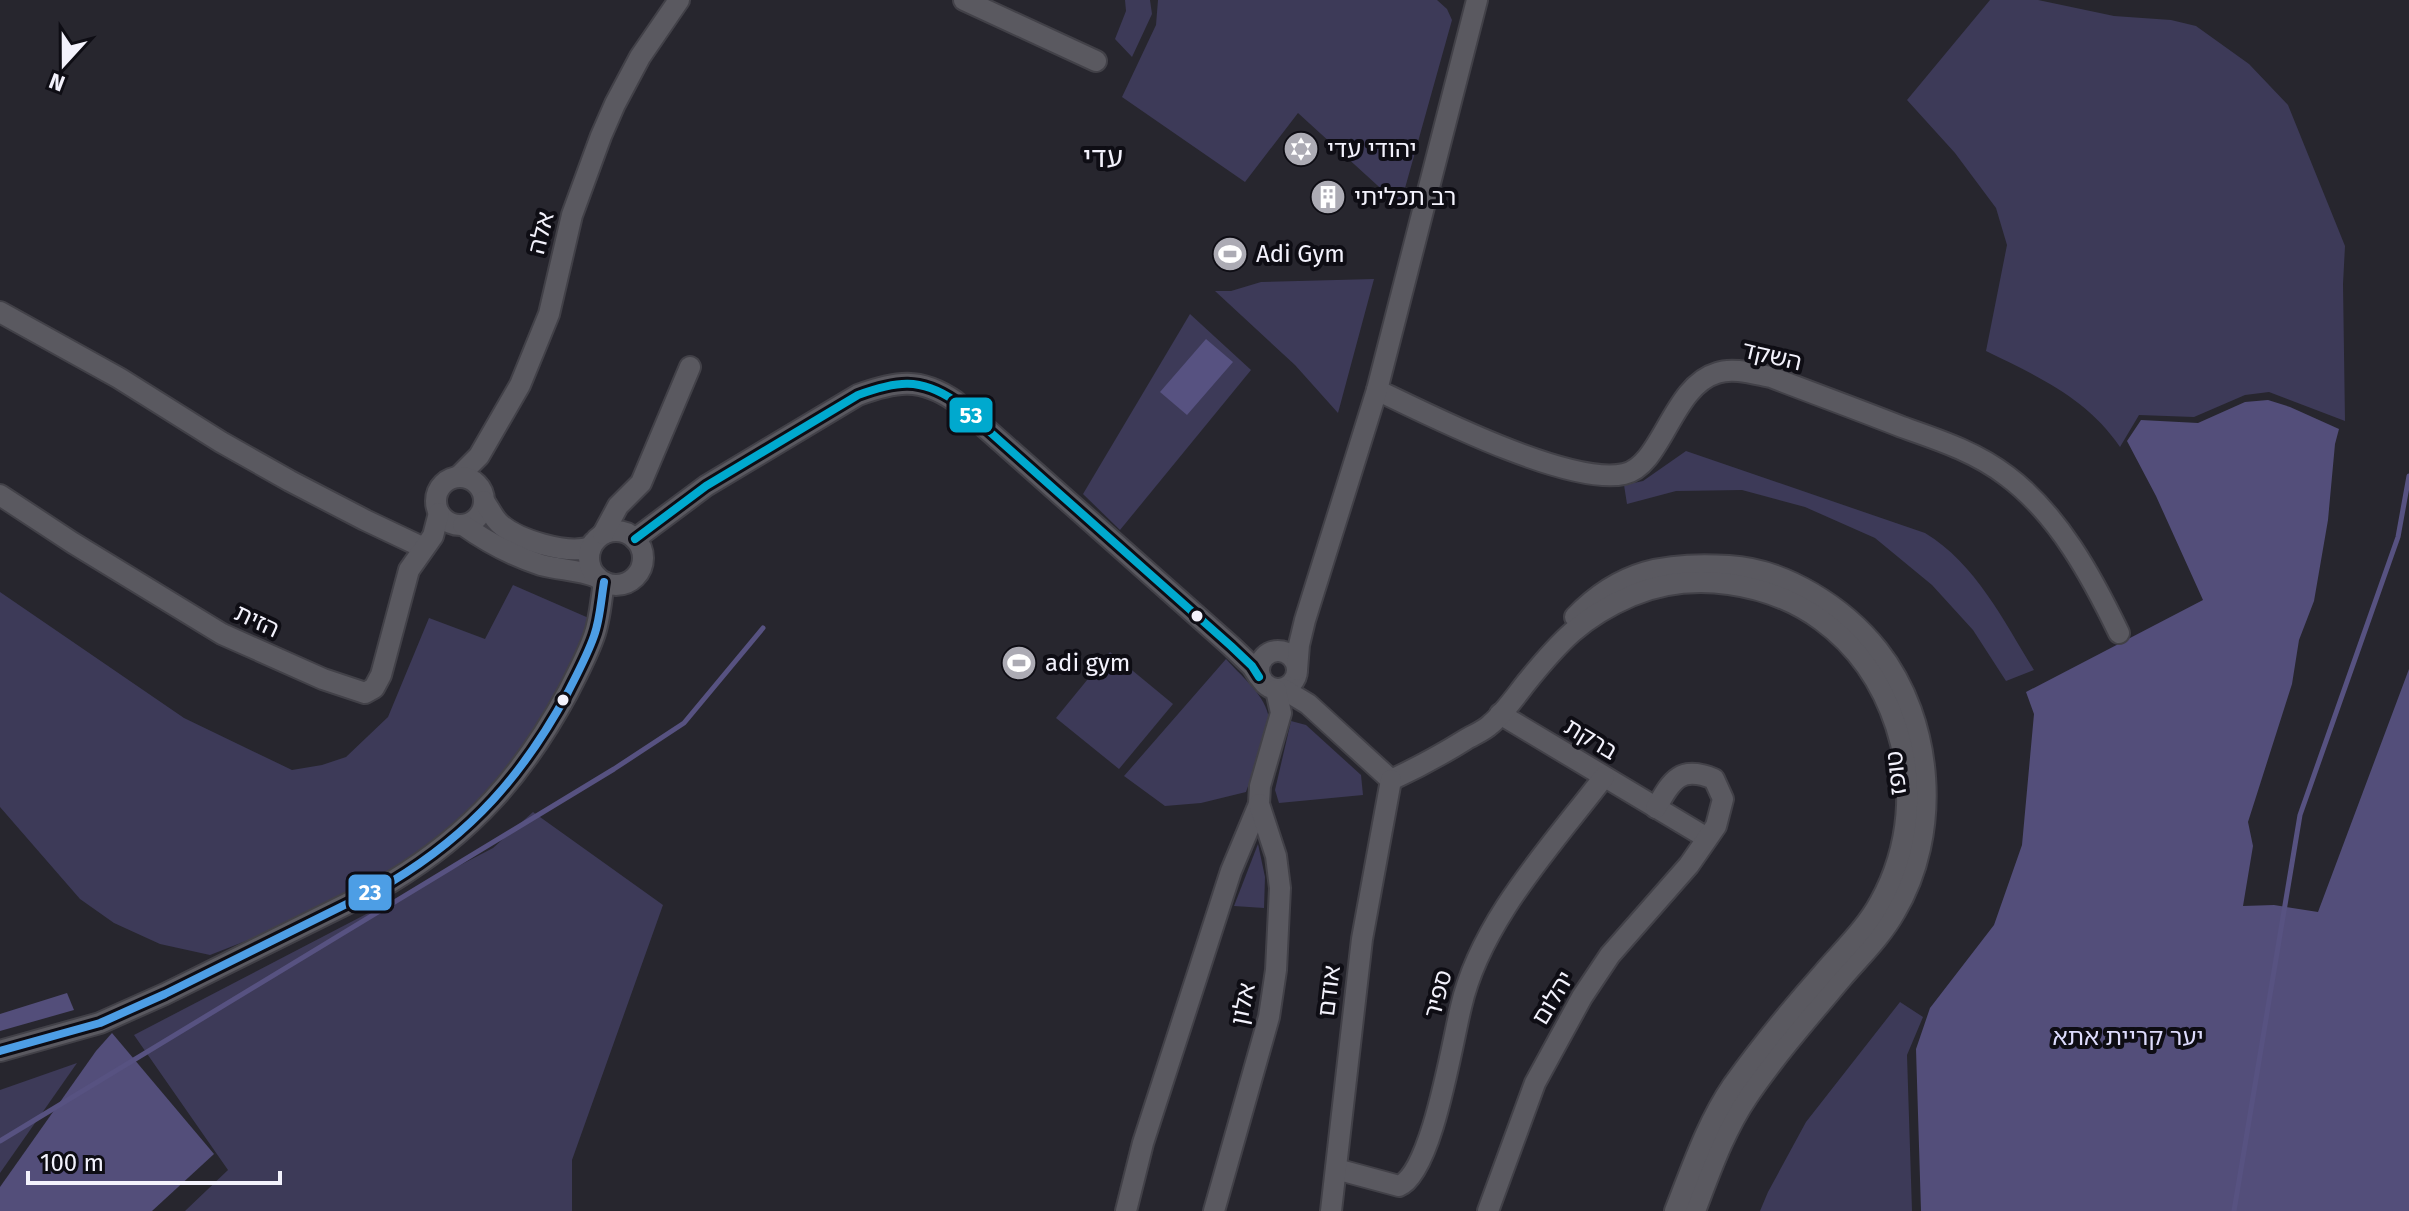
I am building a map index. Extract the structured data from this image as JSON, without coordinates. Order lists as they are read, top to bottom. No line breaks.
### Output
{"streets":{"street":["אלה","השקד","הזית","ברקת","טופז","אודם","ספיר","יהלום","אלון"]},"crossings":[["אלה","הזית"],["ברקת","טופז"],["ברקת","ספיר"],["ברקת","יהלום"],["טופז","אודם"],["אודם","ספיר"]],"districts":["עדי"],"parks":["יער קריית אתא"],"places":{"synagogue":["יהודי עדי"],"building":["רב תכליתי"],"sports":["Adi Gym","adi gym"]},"lines":["transit line 53","transit line 23"],"scale_bar":"100 m","north":"bottom"}
